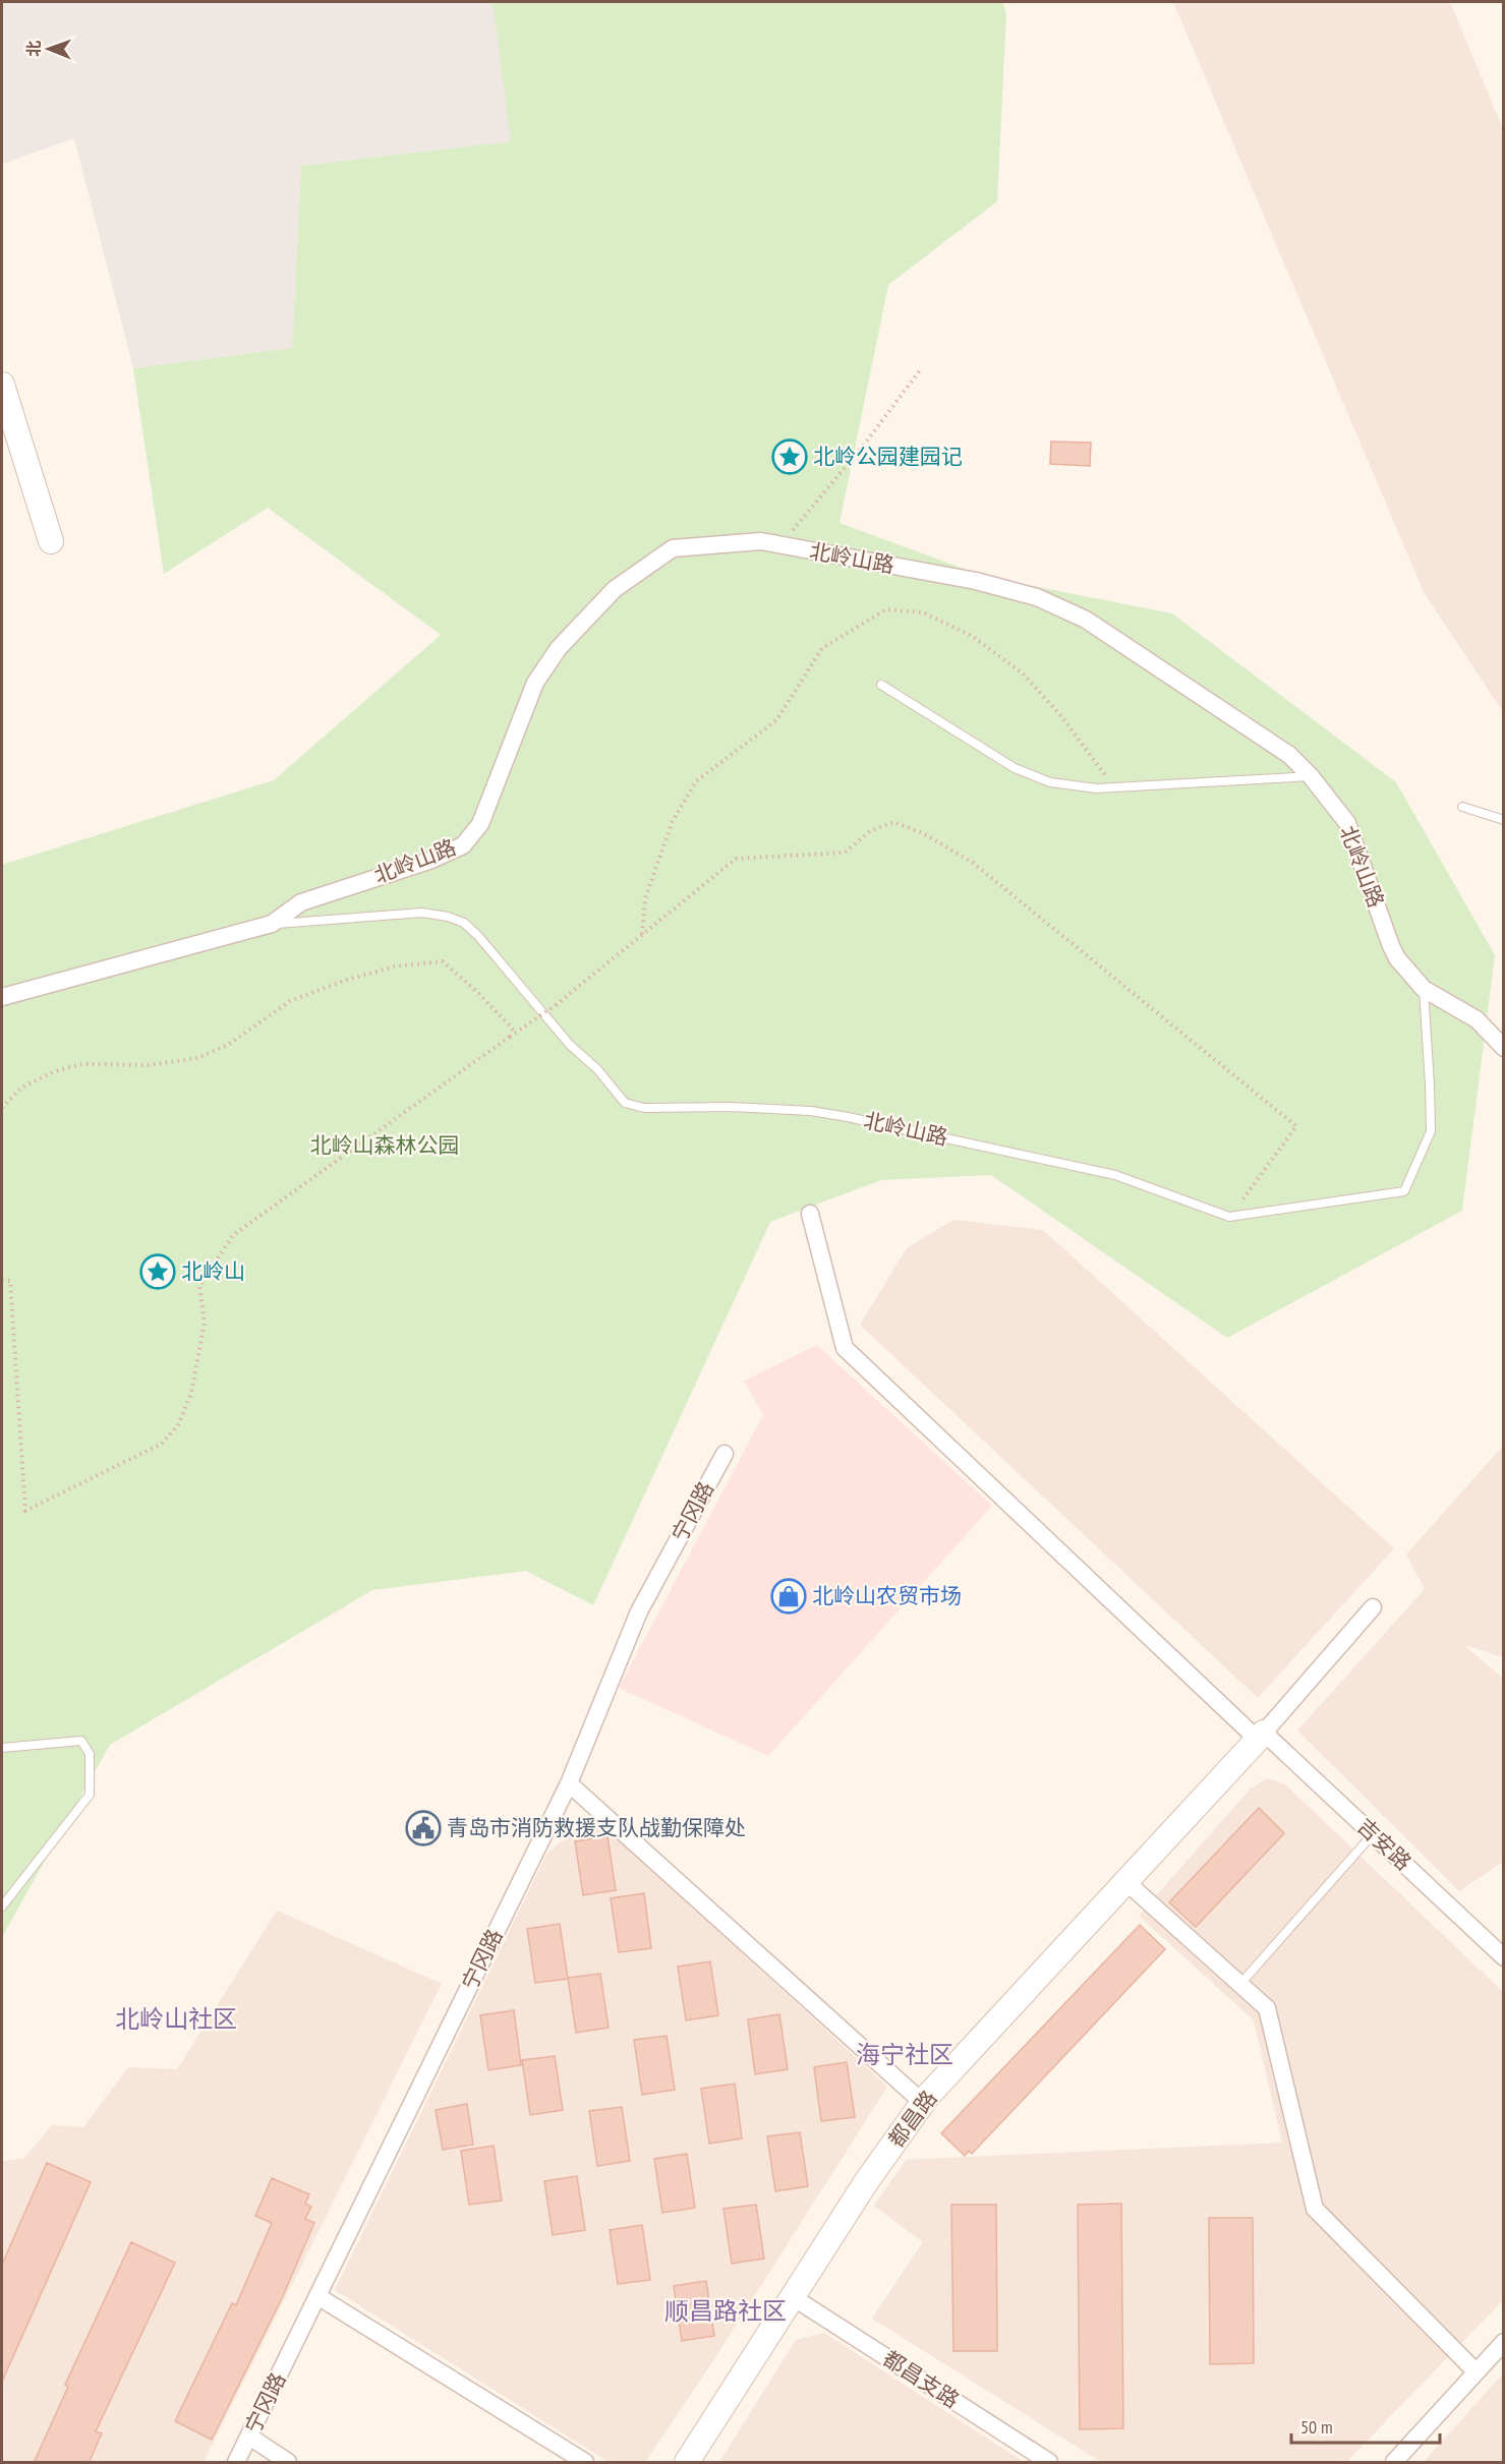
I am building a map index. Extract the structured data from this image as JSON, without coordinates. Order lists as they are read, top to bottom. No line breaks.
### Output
{"streets":{"street":["北岭山路","宁冈路","吉安路","都昌路","都昌支路"]},"crossings":[["吉安路","都昌路"],["都昌路","都昌支路"]],"districts":["北岭山社区","海宁社区","顺昌路社区"],"parks":["北岭山森林公园"],"places":{"place":["北岭公园建园记","北岭山"],"shop":["北岭山农贸市场"],"public building":["青岛市消防救援支队战勤保障处"]},"scale_bar":"50 m","north":"left"}
